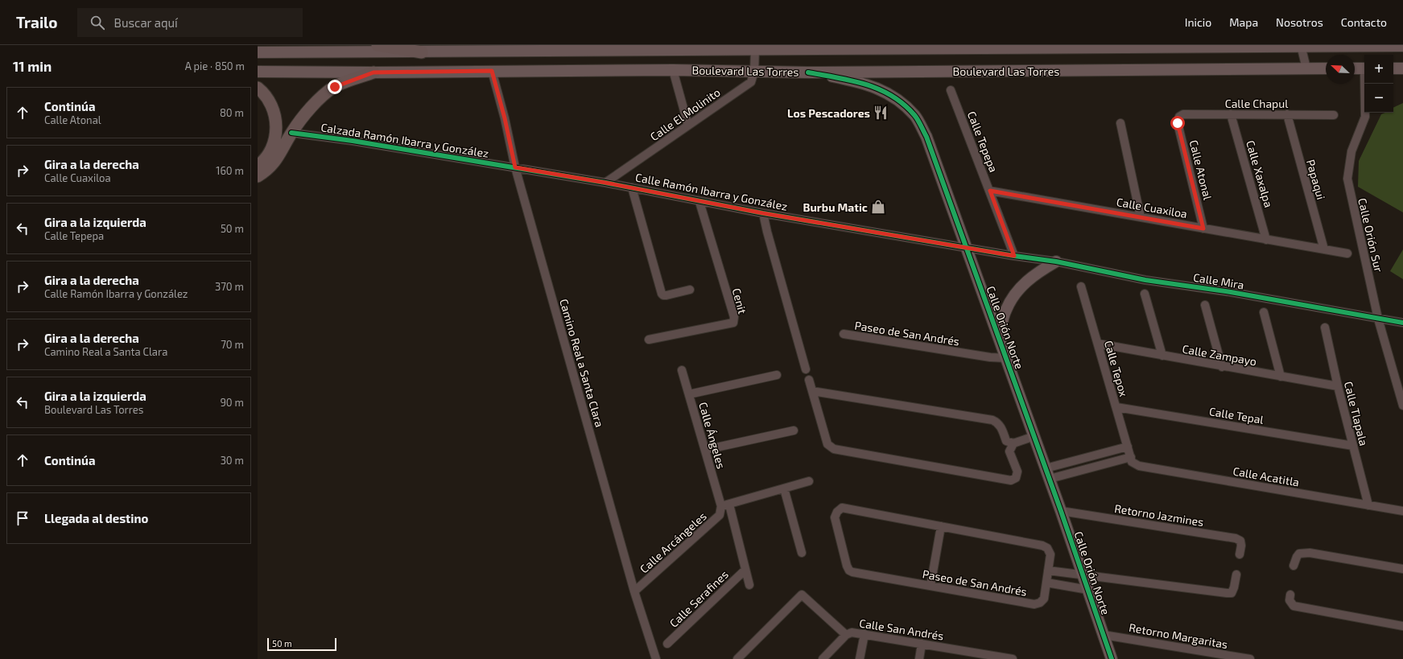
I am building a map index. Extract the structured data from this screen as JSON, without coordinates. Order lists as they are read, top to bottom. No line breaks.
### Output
{"streets":{"main road":["Boulevard Las Torres","Calle Orión Norte"],"street":["Calle Chapul","Calle El Molinito","Calzada Ramón Ibarra y González","Calle Tepepa","Calle Atonal","Calle Xaxalpa","Papaqui","Calle Ramón Ibarra y González","Calle Cuaxiloa","Calle Orión Sur","Calle Mira","Cenit","Paseo de San Andrés","Calle Zampayo","Camino Real a Santa Clara","Calle Tepox","Calle Tlapala","Calle Tepal","Calle Ángeles","Calle Acatitla","Retorno Jazmines","Calle Arcángeles","Calle Serafines","Calle San Andrés","Retorno Margaritas"]},"crossings":[["Boulevard Las Torres","Calle El Molinito"],["Boulevard Las Torres","Calle Orión Norte"],["Boulevard Las Torres","Camino Real a Santa Clara"],["Calle Chapul","Calle Atonal"],["Calle Chapul","Calle Xaxalpa"],["Calle Chapul","Papaqui"],["Calle El Molinito","Calle Ramón Ibarra y González"],["Calzada Ramón Ibarra y González","Calle Ramón Ibarra y González"],["Calzada Ramón Ibarra y González","Camino Real a Santa Clara"],["Calle Tepepa","Calle Ramón Ibarra y González"],["Calle Tepepa","Calle Cuaxiloa"],["Calle Atonal","Calle Cuaxiloa"],["Calle Xaxalpa","Calle Cuaxiloa"],["Papaqui","Calle Cuaxiloa"],["Calle Ramón Ibarra y González","Calle Mira"],["Calle Ramón Ibarra y González","Cenit"],["Calle Ramón Ibarra y González","Calle Orión Norte"],["Calle Ramón Ibarra y González","Camino Real a Santa Clara"],["Calle Orión Sur","Calle Mira"],["Calle Orión Norte","Paseo de San Andrés"],["Calle Orión Norte","Retorno Jazmines"],["Calle Orión Norte","Retorno Margaritas"],["Calle Zampayo","Calle Tepox"],["Calle Zampayo","Calle Tlapala"],["Camino Real a Santa Clara","Calle Arcángeles"],["Calle Tepox","Calle Tepal"],["Calle Tepox","Calle Acatitla"],["Calle Tlapala","Calle Tepal"],["Calle Tlapala","Calle Acatitla"],["Calle Ángeles","Calle Arcángeles"],["Calle Ángeles","Calle Serafines"]],"places":{"restaurant":["Los Pescadores"],"shop":["Burbu Matic"]},"scale_bar":"50 m","north":"top left","page":{"header":"Trailo","search":"Buscar aquí","nav":["Inicio","Mapa","Nosotros","Contacto"],"heading":["11 min","A pie · 850 m"],"map_buttons":["+","−"],"list":[["Continúa","Calle Atonal","80 m"],["Gira a la derecha","Calle Cuaxiloa","160 m"],["Gira a la izquierda","Calle Tepepa","50 m"],["Gira a la derecha","Calle Ramón Ibarra y González","370 m"],["Gira a la derecha","Camino Real a Santa Clara","70 m"],["Gira a la izquierda","Boulevard Las Torres","90 m"],["Continúa","30 m"],"Llegada al destino"],"scale":"50 m"}}
